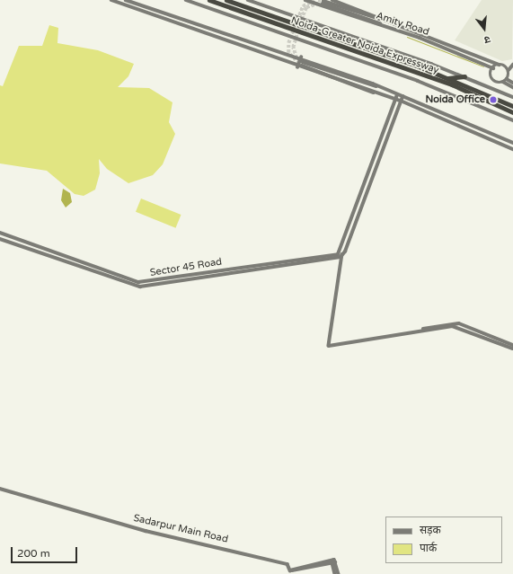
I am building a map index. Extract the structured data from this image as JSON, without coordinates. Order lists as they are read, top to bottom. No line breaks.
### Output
{"streets":{"highway":["Noida-Greater Noida Expressway"],"street":["Amity Road","Sector 45 Road","Sadarpur Main Road"]},"places":["Noida Office"],"legend":["सड़क","पार्क"],"scale_bar":"200 m","north":"bottom"}
